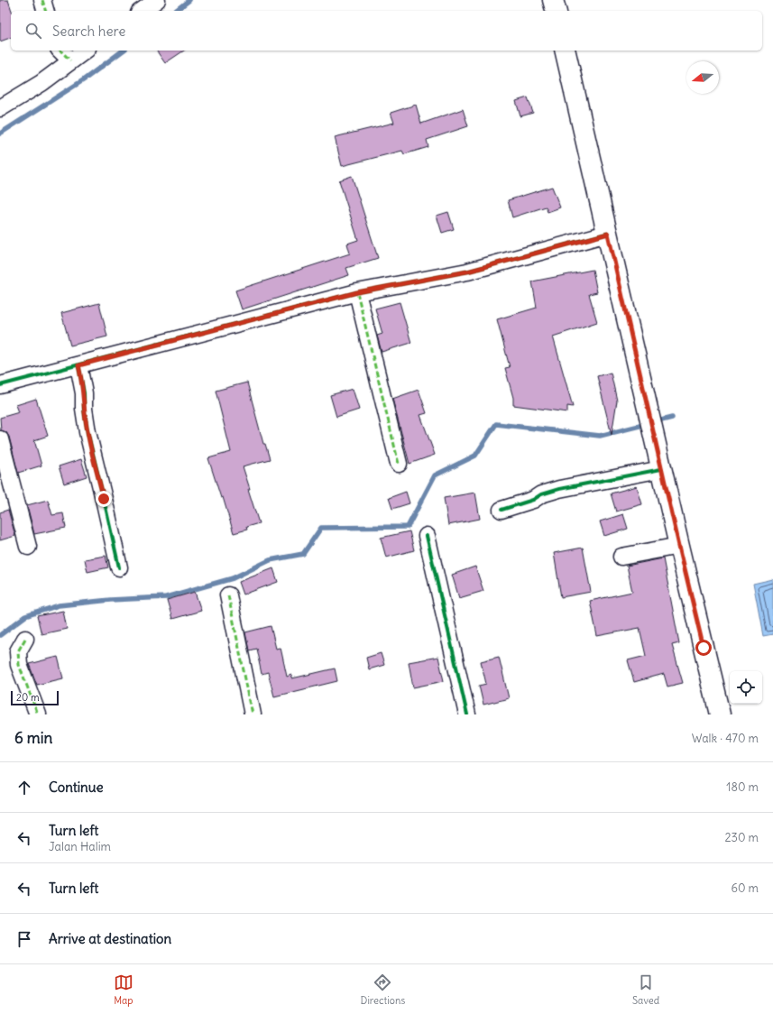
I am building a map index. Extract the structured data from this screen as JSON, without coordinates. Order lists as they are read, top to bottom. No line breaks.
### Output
{"scale_bar":"20 m","north":"left","page":{"search":"Search here","scale":"20 m","heading":["6 min","Walk · 470 m"],"list":[["Continue","180 m"],["Turn left","Jalan Halim","230 m"],["Turn left","60 m"],"Arrive at destination"],"nav":["Map","Directions","Saved"]}}
